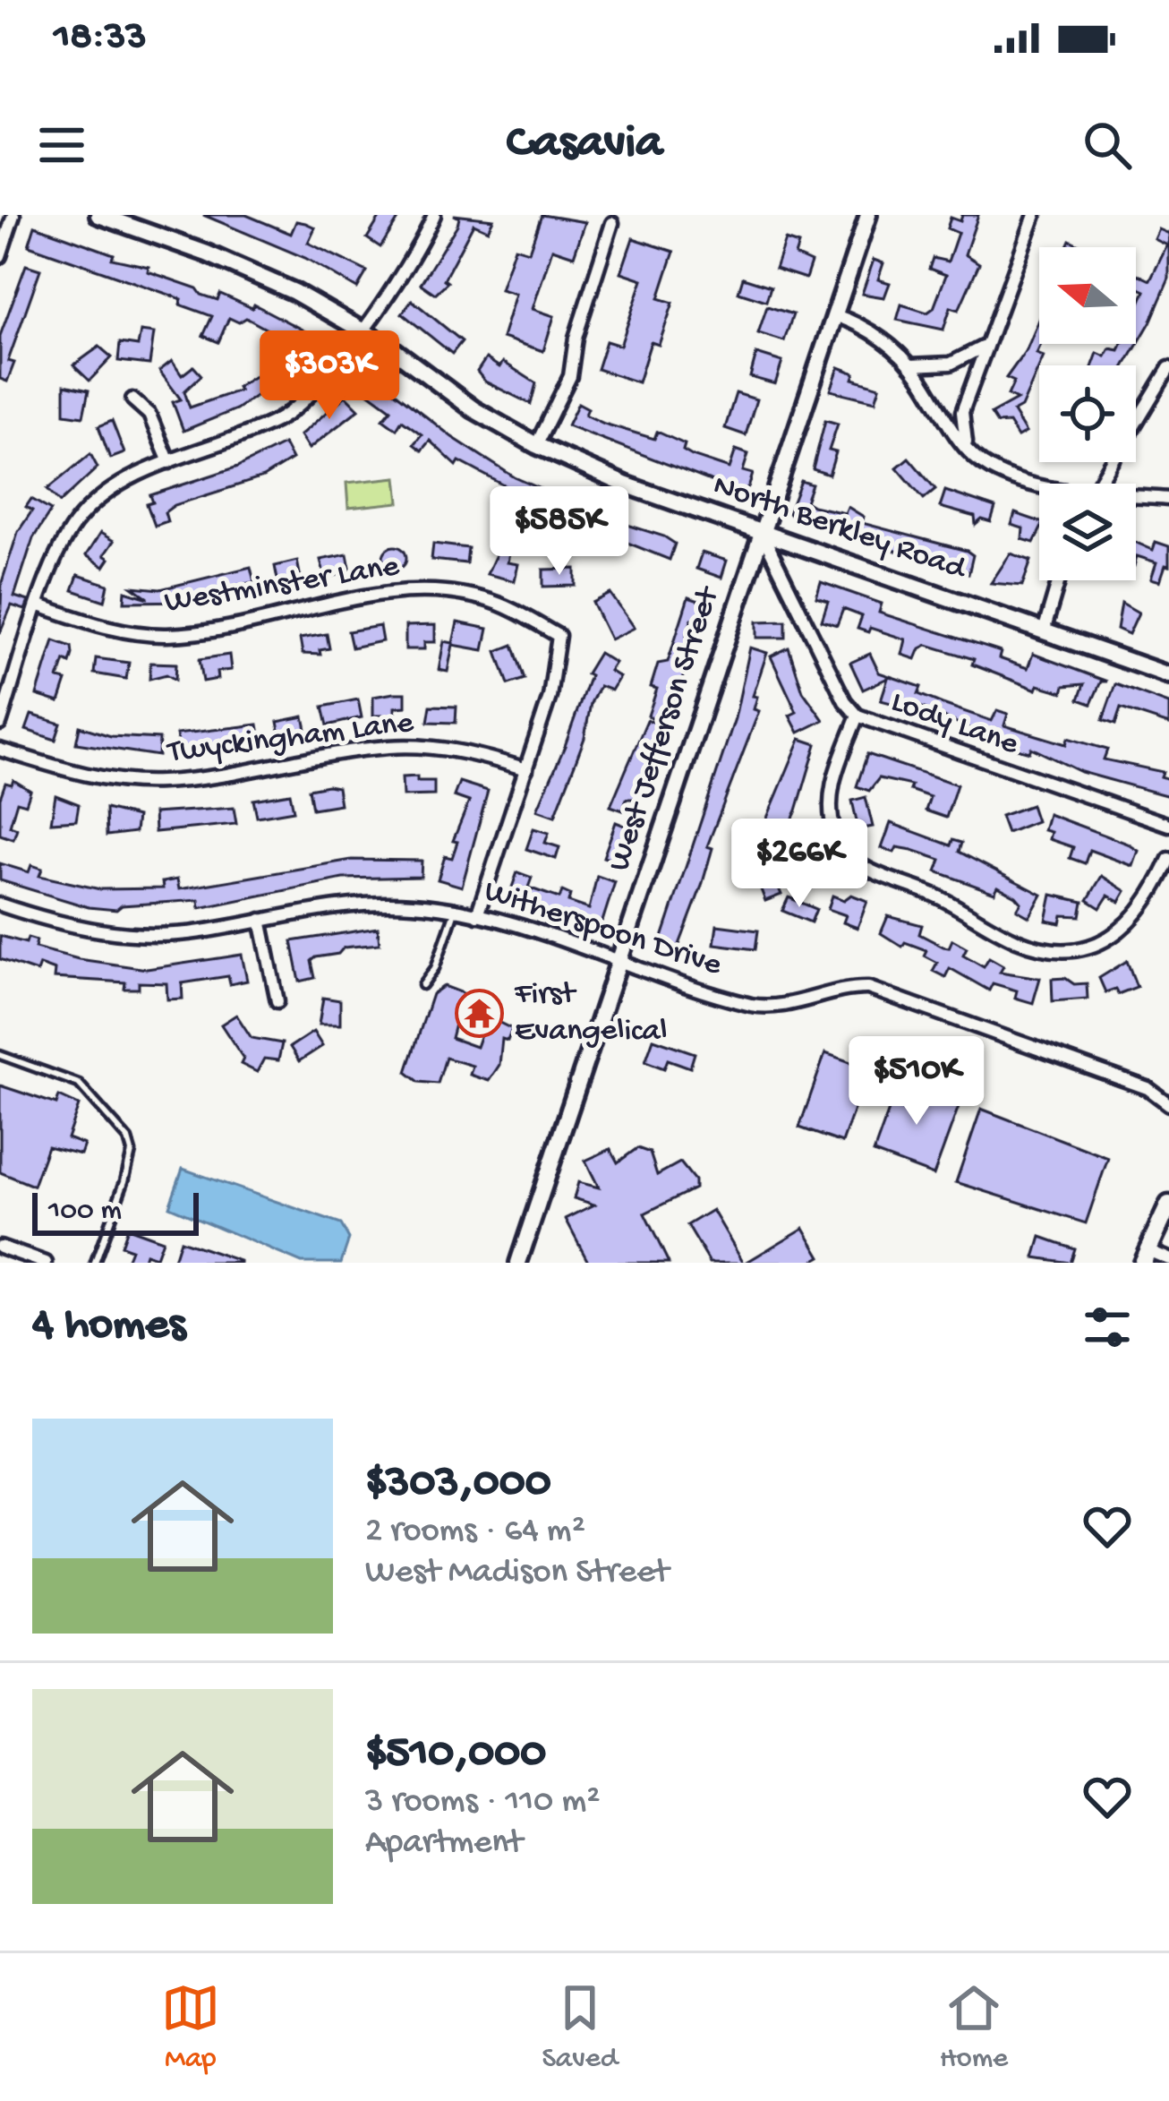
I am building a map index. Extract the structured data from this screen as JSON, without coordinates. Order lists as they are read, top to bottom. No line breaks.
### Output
{"streets":{"street":["North Berkley Road","Westminster Lane","Lody Lane","West Jefferson Street","Twyckingham Lane","Witherspoon Drive"]},"crossings":[["North Berkley Road","Lody Lane"],["North Berkley Road","West Jefferson Street"],["Westminster Lane","Twyckingham Lane"],["Westminster Lane","Witherspoon Drive"],["Lody Lane","West Jefferson Street"],["West Jefferson Street","Witherspoon Drive"]],"places":{"temple":["First Evangelical"]},"scale_bar":"100 m","north":"left","page":{"status":"18:33","header":"Casavia","price":["$303K","$585K","$266K","$510K"],"scale":"100 m","heading":"4 homes","list":[{"name":"$303,000","note":"2 rooms · 64 m² · West Madison Street"},{"name":"$510,000","note":"3 rooms · 110 m² · Apartment"}],"tabs":["Map","Saved","Home"]}}
